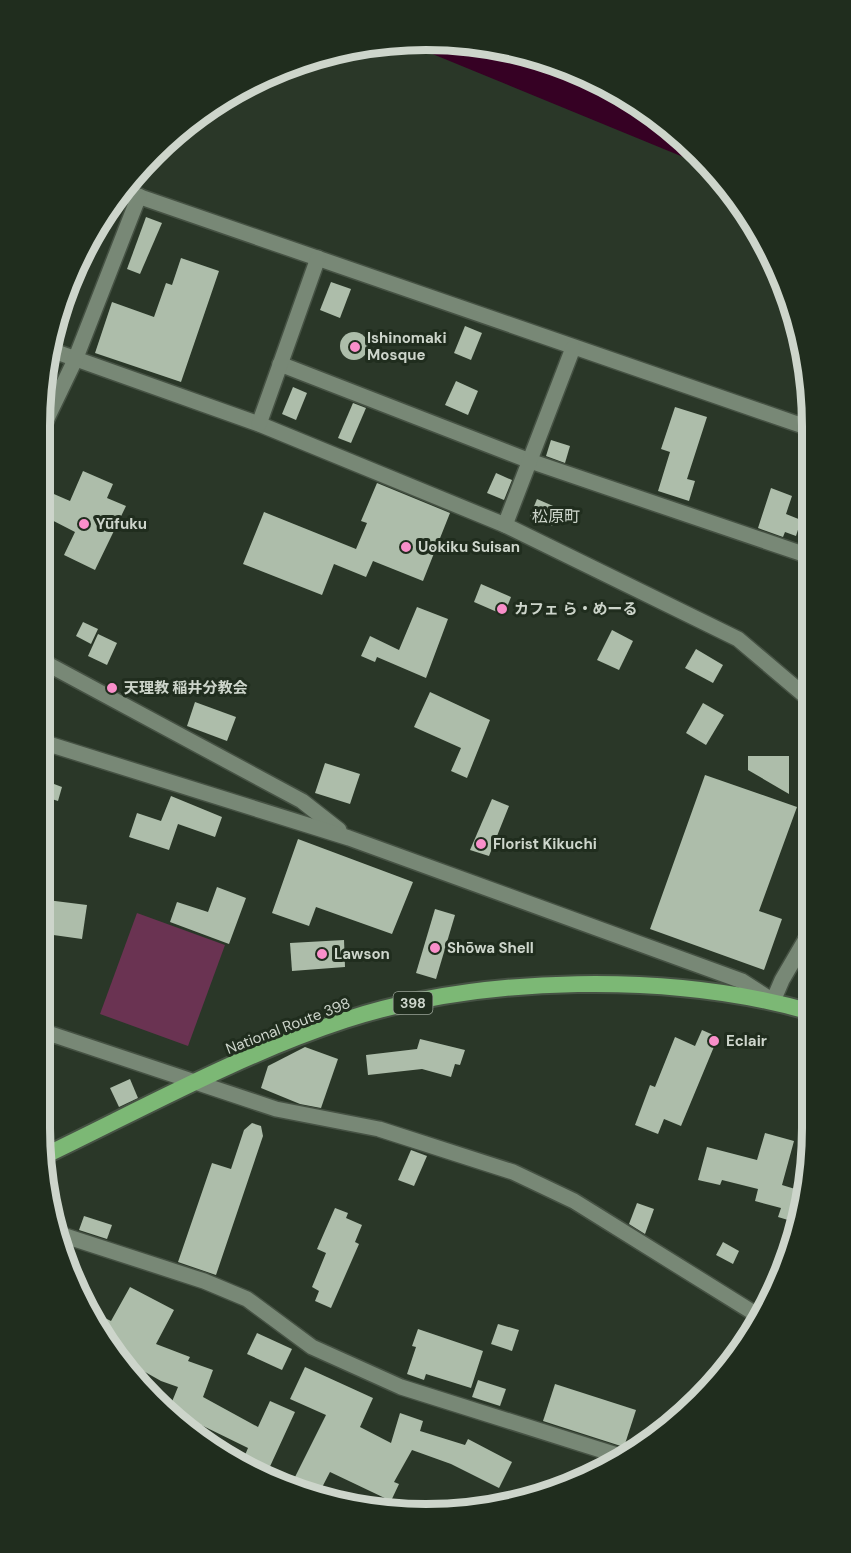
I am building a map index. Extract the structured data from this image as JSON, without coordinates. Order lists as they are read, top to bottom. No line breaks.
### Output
{"streets":{"highway":["398","National Route 398"]},"districts":["松原町"],"places":["Ishinomaki Mosque","Yūfuku","Uokiku Suisan","カフェ ら・めーる","天理教 稲井分教会","Florist Kikuchi","Shōwa Shell","Lawson","Eclair"]}
